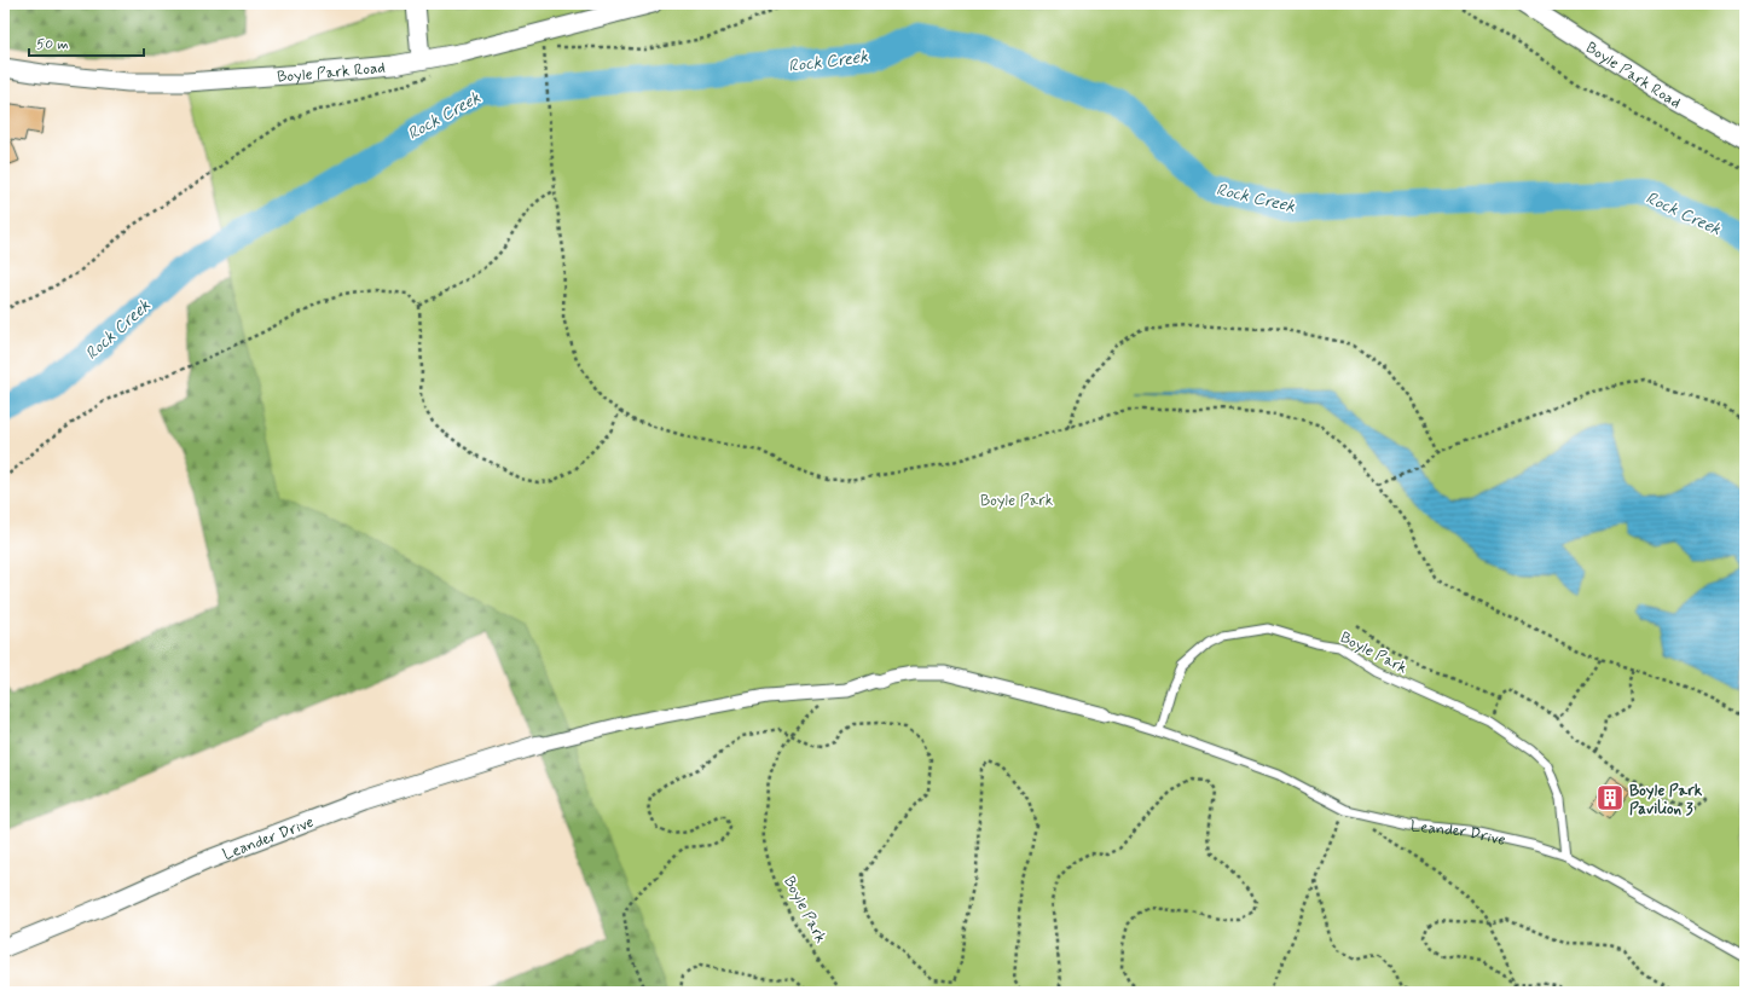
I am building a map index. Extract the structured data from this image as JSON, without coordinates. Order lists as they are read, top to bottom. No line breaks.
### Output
{"streets":{"street":["Boyle Park Road","Leander Drive"],"lane":["Boyle Park"]},"crossings":[["Boyle Park","Leander Drive"]],"water":["Rock Creek"],"parks":["Boyle Park"],"places":{"building":["Boyle Park Pavilion 3"]},"scale_bar":"50 m"}
